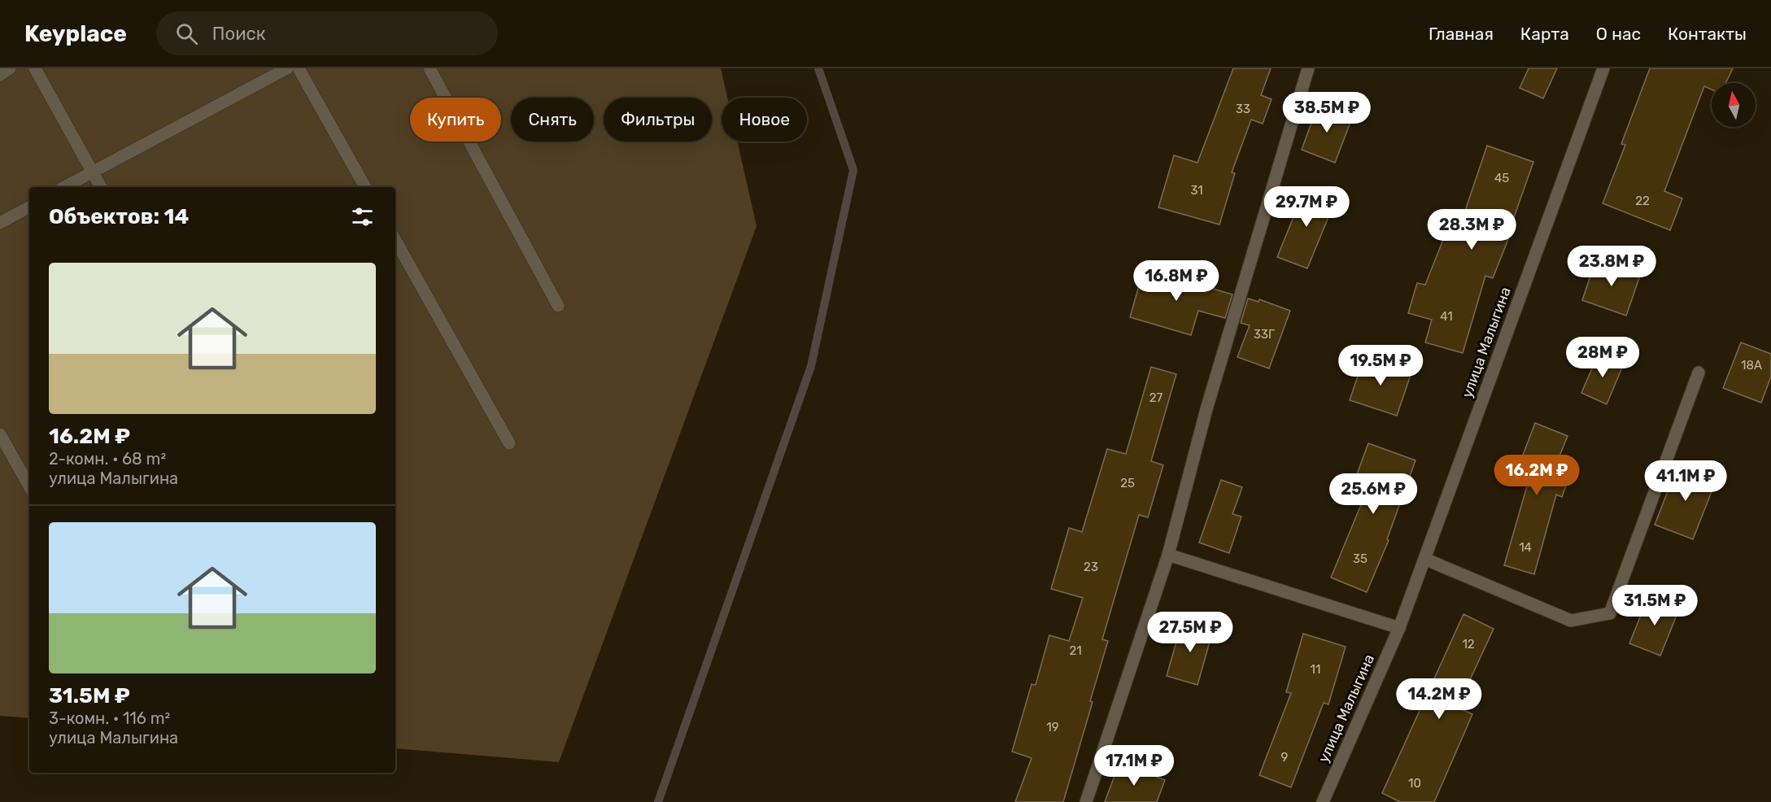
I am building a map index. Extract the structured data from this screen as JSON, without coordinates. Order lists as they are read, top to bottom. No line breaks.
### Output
{"streets":{"street":["улица Малыгина"]},"house_numbers":["33","45","31","22","41","33Г","18А","27","25","14","35","23","12","21","11","19","9","10"],"north":"top","page":{"header":"Keyplace","search":"Поиск","nav":["Главная","Карта","О нас","Контакты"],"price":["38.5M ₽","29.7M ₽","28.3M ₽","23.8M ₽","16.8M ₽","28M ₽","19.5M ₽","16.2M ₽","41.1M ₽","25.6M ₽","31.5M ₽","27.5M ₽","14.2M ₽","17.1M ₽"],"chip":["Купить","Снять","Фильтры","Новое"],"heading":"Объектов: 14","list":[{"name":"16.2M ₽","note":"2-комн. · 68 m² · улица Малыгина"},{"name":"31.5M ₽","note":"3-комн. · 116 m² · улица Малыгина"}]}}
